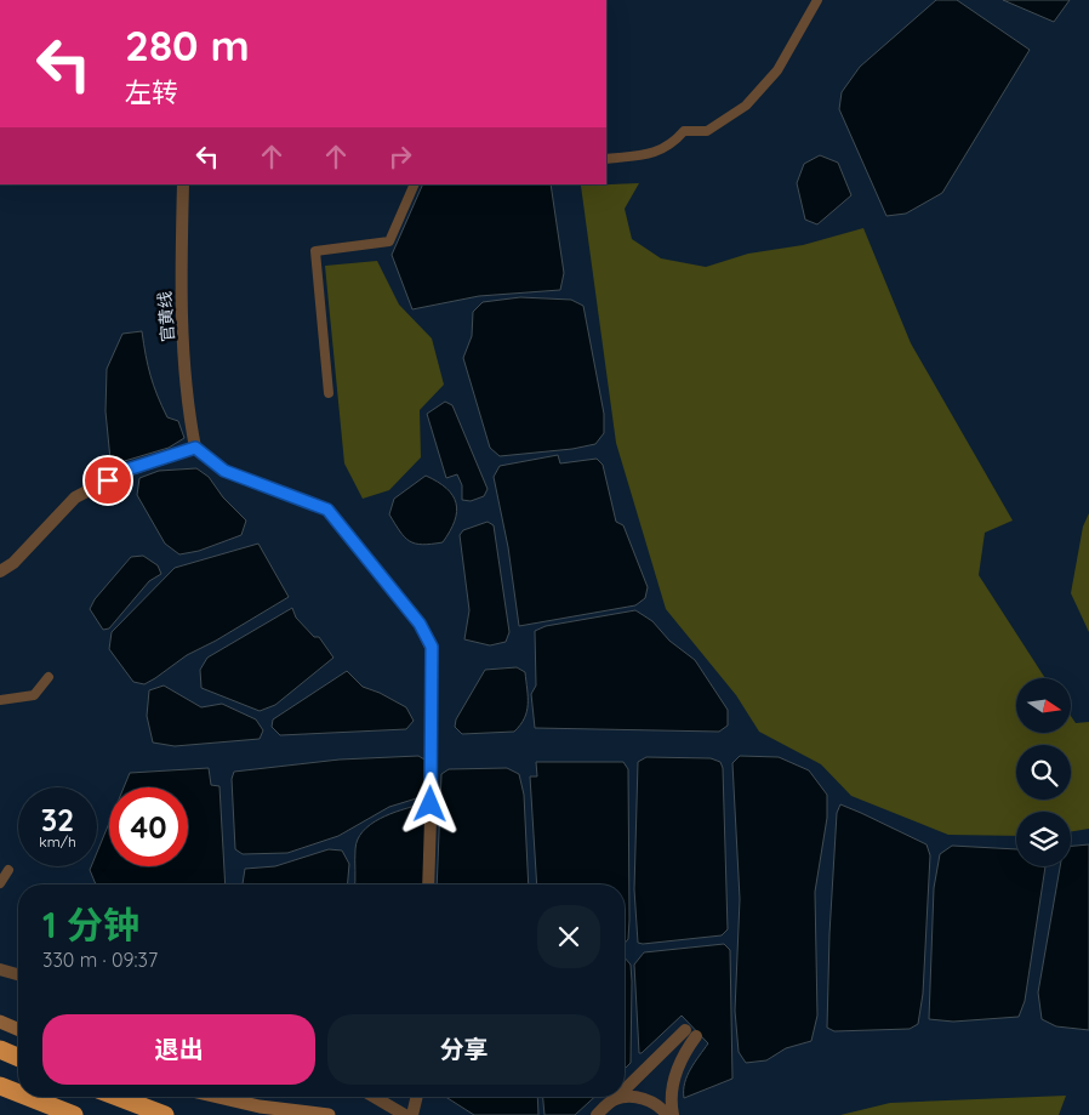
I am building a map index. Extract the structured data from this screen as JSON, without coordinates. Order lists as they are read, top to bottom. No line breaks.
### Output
{"streets":{"street":["官黄线"]},"north":"right","page":{"turn":["280 m","左转"],"speed":"32 km/h","limit":"40","heading":["1 分钟","330 m · 09:37"],"buttons":["退出","分享"]}}
